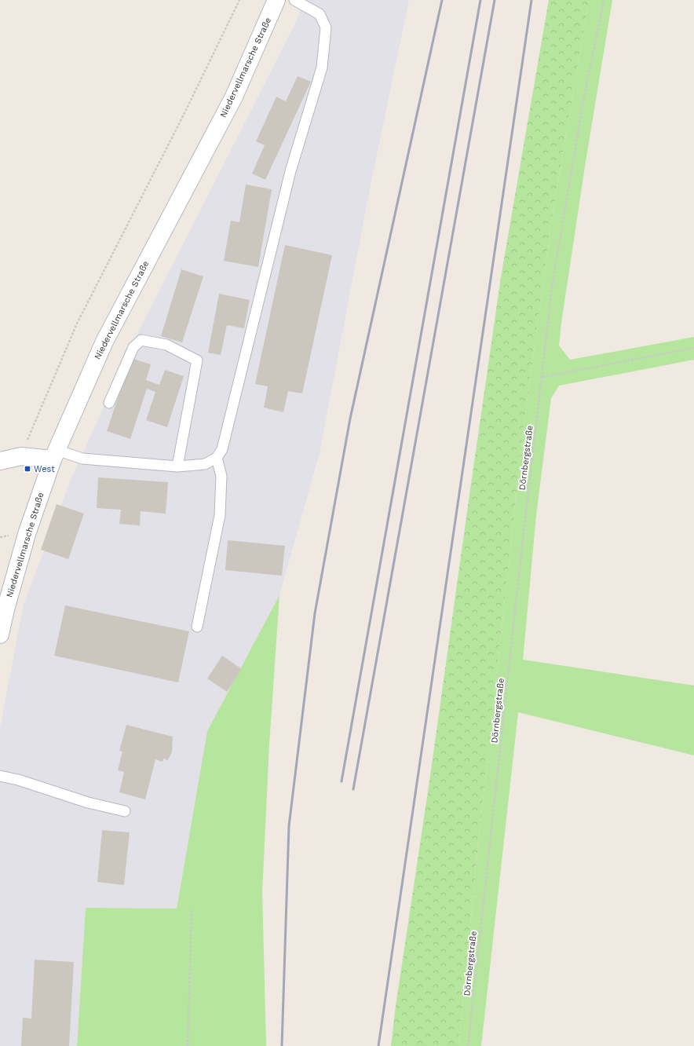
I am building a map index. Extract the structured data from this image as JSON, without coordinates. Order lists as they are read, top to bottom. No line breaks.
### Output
{"streets":{"main road":["Niedervellmarsche Straße"],"path":["Dörnbergstraße"]},"places":{"transit":["West"]}}
